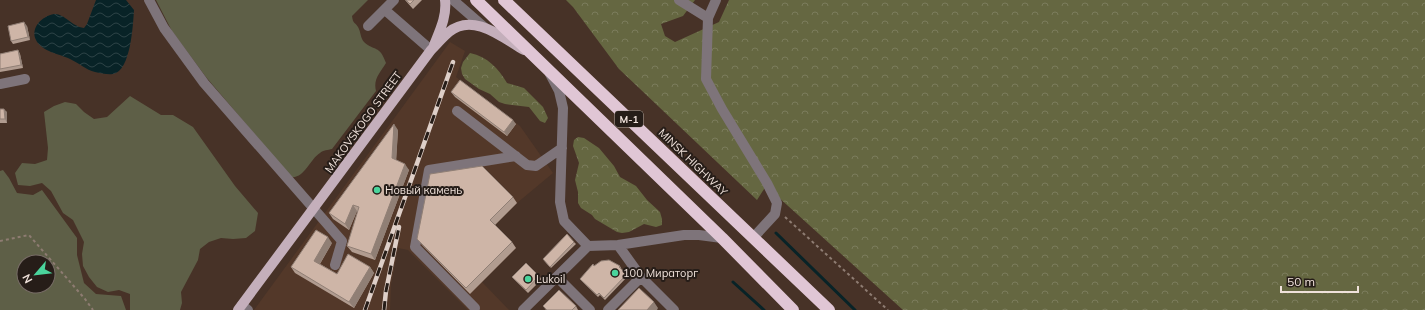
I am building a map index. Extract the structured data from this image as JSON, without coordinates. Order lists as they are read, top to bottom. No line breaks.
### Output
{"streets":{"highway":["М-1","MINSK HIGHWAY"],"main road":["MAKOVSKOGO STREET"]},"crossings":[["М-1","MAKOVSKOGO STREET"]],"places":["Новый камень","100 Мираторг","Lukoil"],"scale_bar":"50 m","north":"bottom left"}
